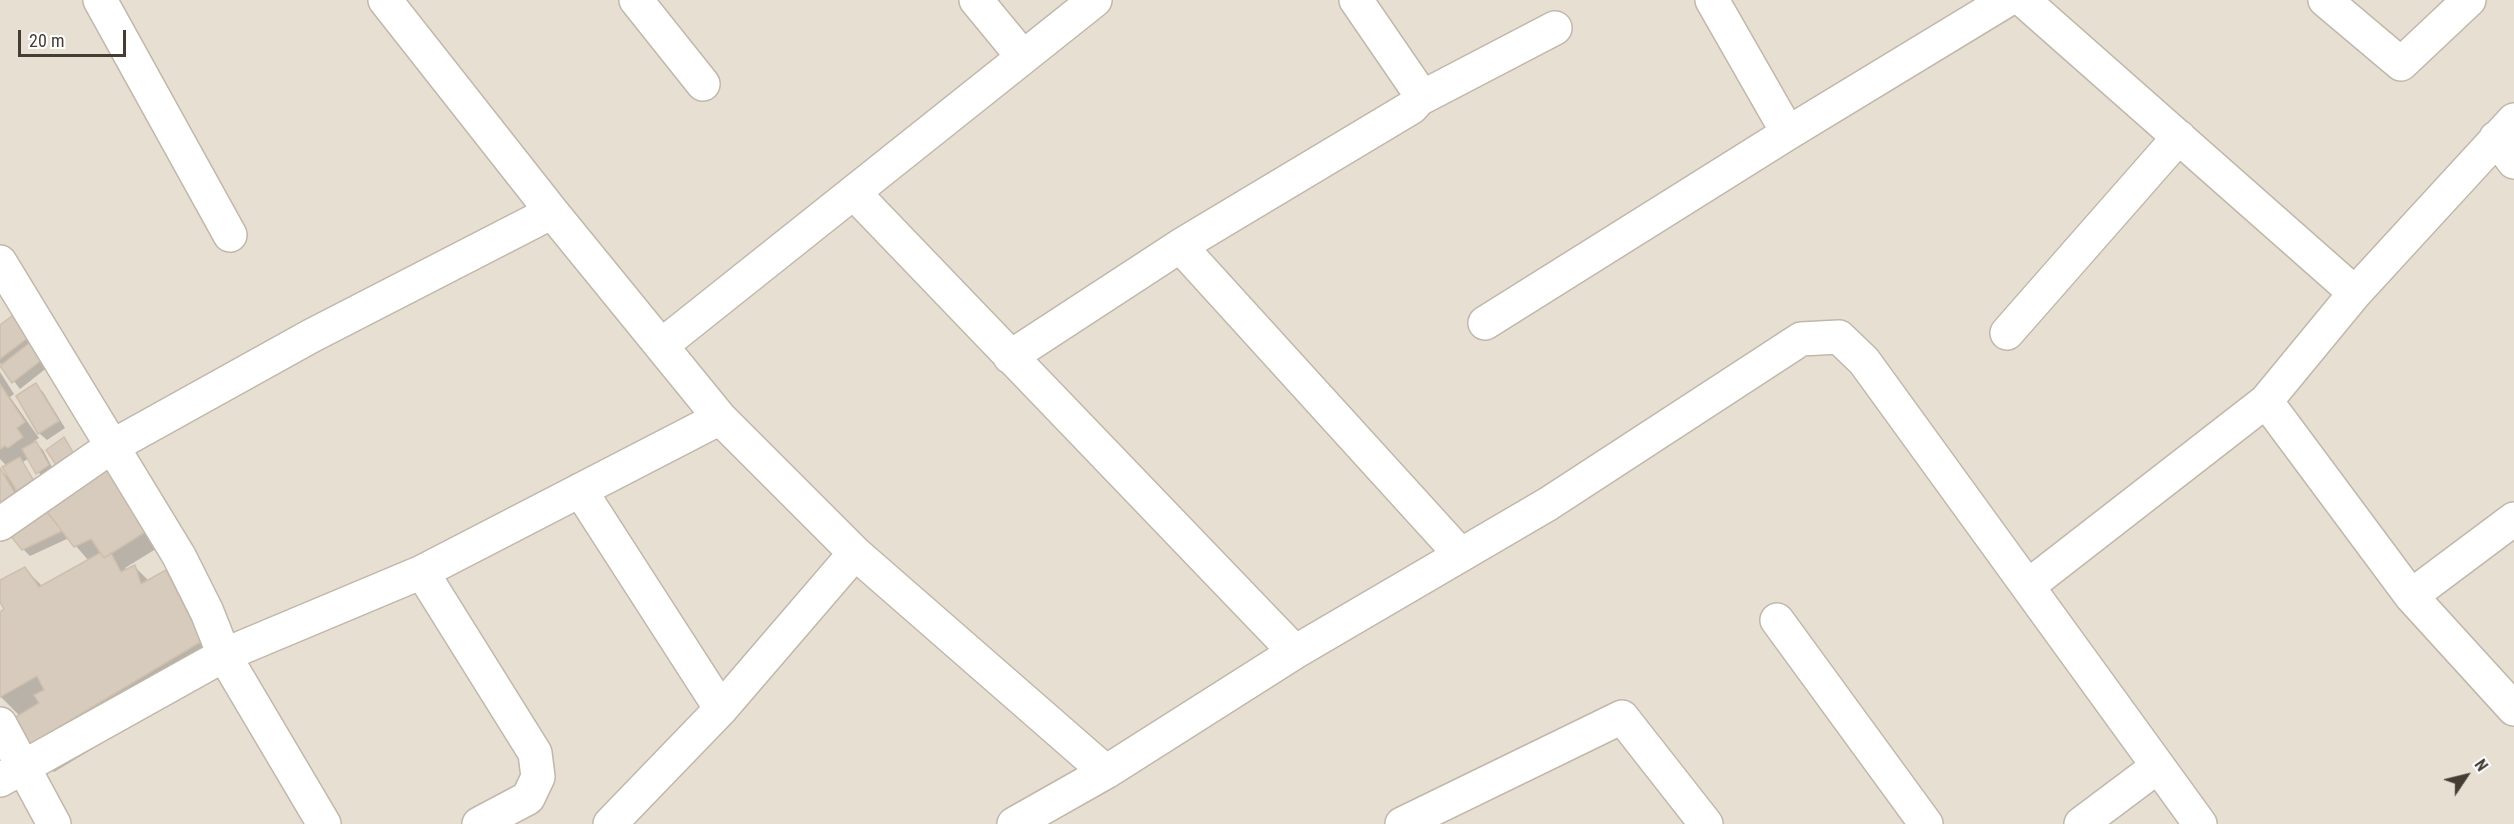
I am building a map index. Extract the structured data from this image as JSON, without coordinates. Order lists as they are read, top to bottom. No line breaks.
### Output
{"scale_bar":"20 m","north":"top right"}
